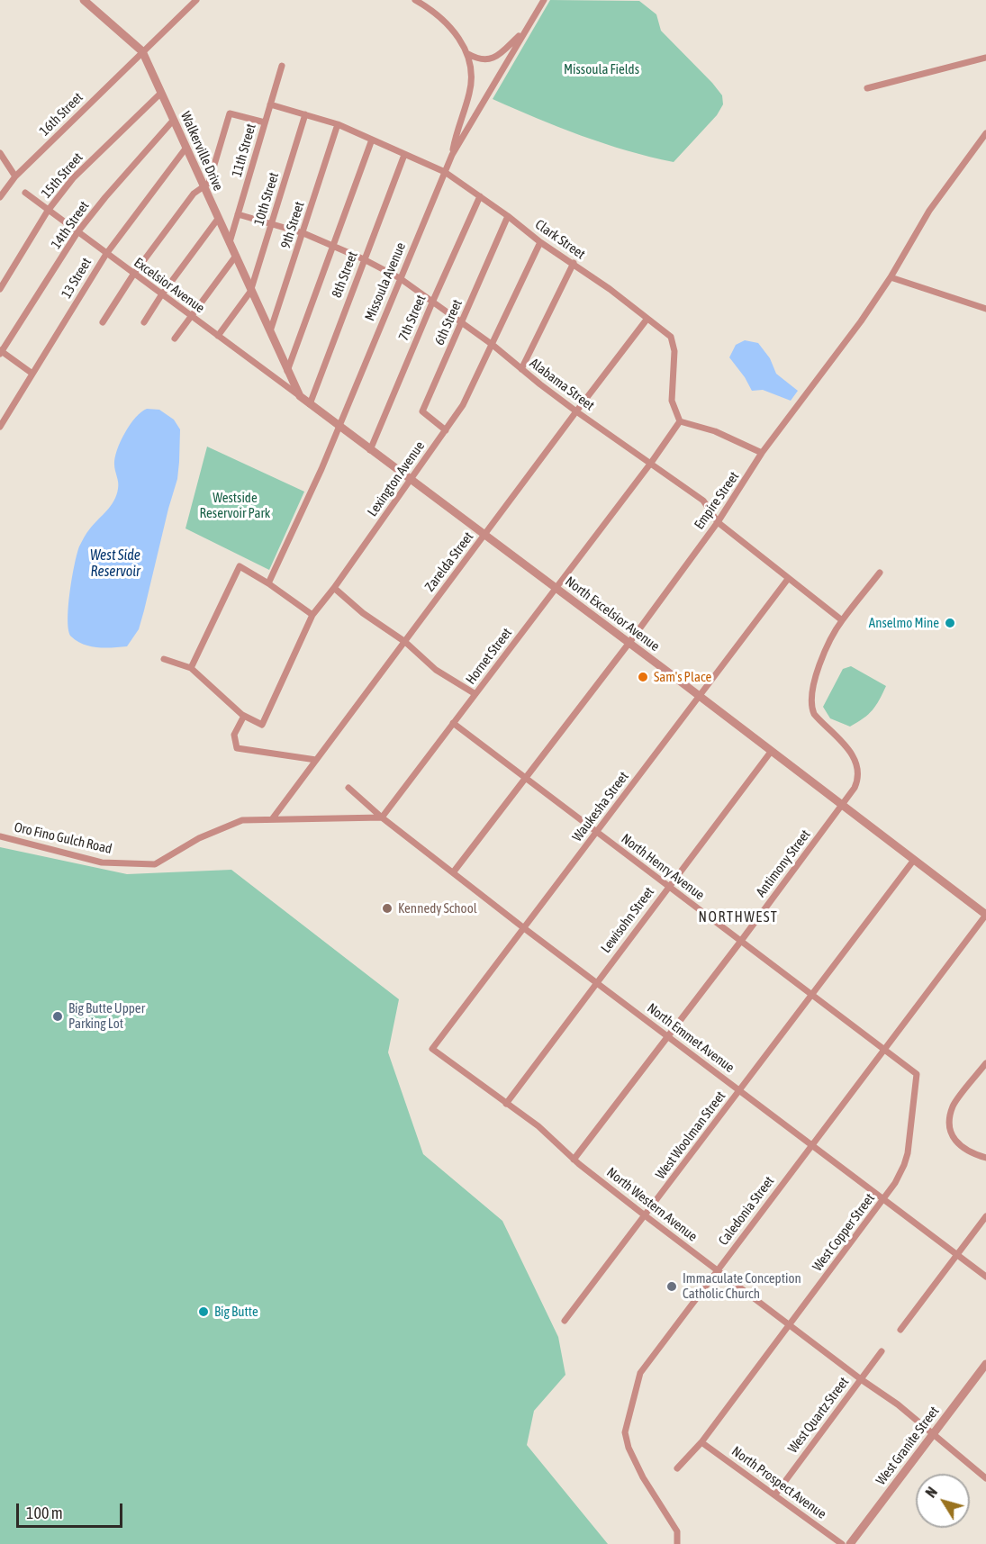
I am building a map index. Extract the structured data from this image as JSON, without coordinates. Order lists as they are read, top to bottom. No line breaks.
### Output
{"streets":{"street":["16th Street","11th Street","Walkerville Drive","15th Street","10th Street","14th Street","9th Street","Clark Street","8th Street","13 Street","Missoula Avenue","Excelsior Avenue","7th Street","6th Street","Alabama Street","Lexington Avenue","Empire Street","Zarelda Street","North Excelsior Avenue","Hornet Street","Waukesha Street","Oro Fino Gulch Road","Antimony Street","North Henry Avenue","Lewisohn Street","North Emmet Avenue","West Woolman Street","North Western Avenue","Caledonia Street","West Copper Street","West Quartz Street","West Granite Street","North Prospect Avenue"]},"crossings":[["16th Street","Walkerville Drive"],["11th Street","Walkerville Drive"],["11th Street","Clark Street"],["11th Street","Alabama Street"],["Walkerville Drive","15th Street"],["Walkerville Drive","10th Street"],["Walkerville Drive","14th Street"],["Walkerville Drive","9th Street"],["Walkerville Drive","13 Street"],["Walkerville Drive","Excelsior Avenue"],["Walkerville Drive","North Excelsior Avenue"],["15th Street","Excelsior Avenue"],["10th Street","Clark Street"],["10th Street","Excelsior Avenue"],["10th Street","Alabama Street"],["14th Street","Excelsior Avenue"],["9th Street","Clark Street"],["9th Street","Alabama Street"],["Clark Street","8th Street"],["Clark Street","Missoula Avenue"],["Clark Street","7th Street"],["Clark Street","6th Street"],["Clark Street","Lexington Avenue"],["Clark Street","Zarelda Street"],["Clark Street","Hornet Street"],["8th Street","Alabama Street"],["8th Street","North Excelsior Avenue"],["13 Street","Excelsior Avenue"],["Missoula Avenue","Alabama Street"],["Missoula Avenue","North Excelsior Avenue"],["Excelsior Avenue","North Excelsior Avenue"],["7th Street","Alabama Street"],["7th Street","North Excelsior Avenue"],["6th Street","Alabama Street"],["6th Street","Lexington Avenue"],["Alabama Street","Lexington Avenue"],["Alabama Street","Empire Street"],["Alabama Street","Zarelda Street"],["Alabama Street","Hornet Street"],["Alabama Street","Waukesha Street"],["Alabama Street","Antimony Street"],["Lexington Avenue","North Excelsior Avenue"],["Empire Street","North Excelsior Avenue"],["Empire Street","North Henry Avenue"],["Empire Street","North Emmet Avenue"],["Zarelda Street","North Excelsior Avenue"],["Zarelda Street","Oro Fino Gulch Road"],["North Excelsior Avenue","Hornet Street"],["North Excelsior Avenue","Waukesha Street"],["North Excelsior Avenue","Antimony Street"],["North Excelsior Avenue","Lewisohn Street"],["North Excelsior Avenue","West Woolman Street"],["North Excelsior Avenue","Caledonia Street"],["Hornet Street","North Henry Avenue"],["Hornet Street","North Emmet Avenue"],["Waukesha Street","North Henry Avenue"],["Waukesha Street","North Emmet Avenue"],["Waukesha Street","North Western Avenue"],["Antimony Street","North Henry Avenue"],["Antimony Street","North Emmet Avenue"],["Antimony Street","North Western Avenue"],["North Henry Avenue","Lewisohn Street"],["North Henry Avenue","West Woolman Street"],["North Henry Avenue","Caledonia Street"],["North Henry Avenue","West Copper Street"],["Lewisohn Street","North Emmet Avenue"],["Lewisohn Street","North Western Avenue"],["North Emmet Avenue","West Woolman Street"],["North Emmet Avenue","Caledonia Street"],["North Emmet Avenue","West Copper Street"],["West Woolman Street","North Western Avenue"],["North Western Avenue","Caledonia Street"],["North Western Avenue","West Copper Street"],["North Western Avenue","West Quartz Street"],["North Western Avenue","West Granite Street"],["Caledonia Street","West Copper Street"],["West Copper Street","North Prospect Avenue"],["West Quartz Street","North Prospect Avenue"]],"districts":["NORTHWEST"],"water":["West Side Reservoir"],"parks":["Missoula Fields","Westside Reservoir Park"],"places":["Anselmo Mine","Sam's Place","Kennedy School","Big Butte Upper Parking Lot","Immaculate Conception Catholic Church","Big Butte"],"scale_bar":"100 m","north":"top left"}
